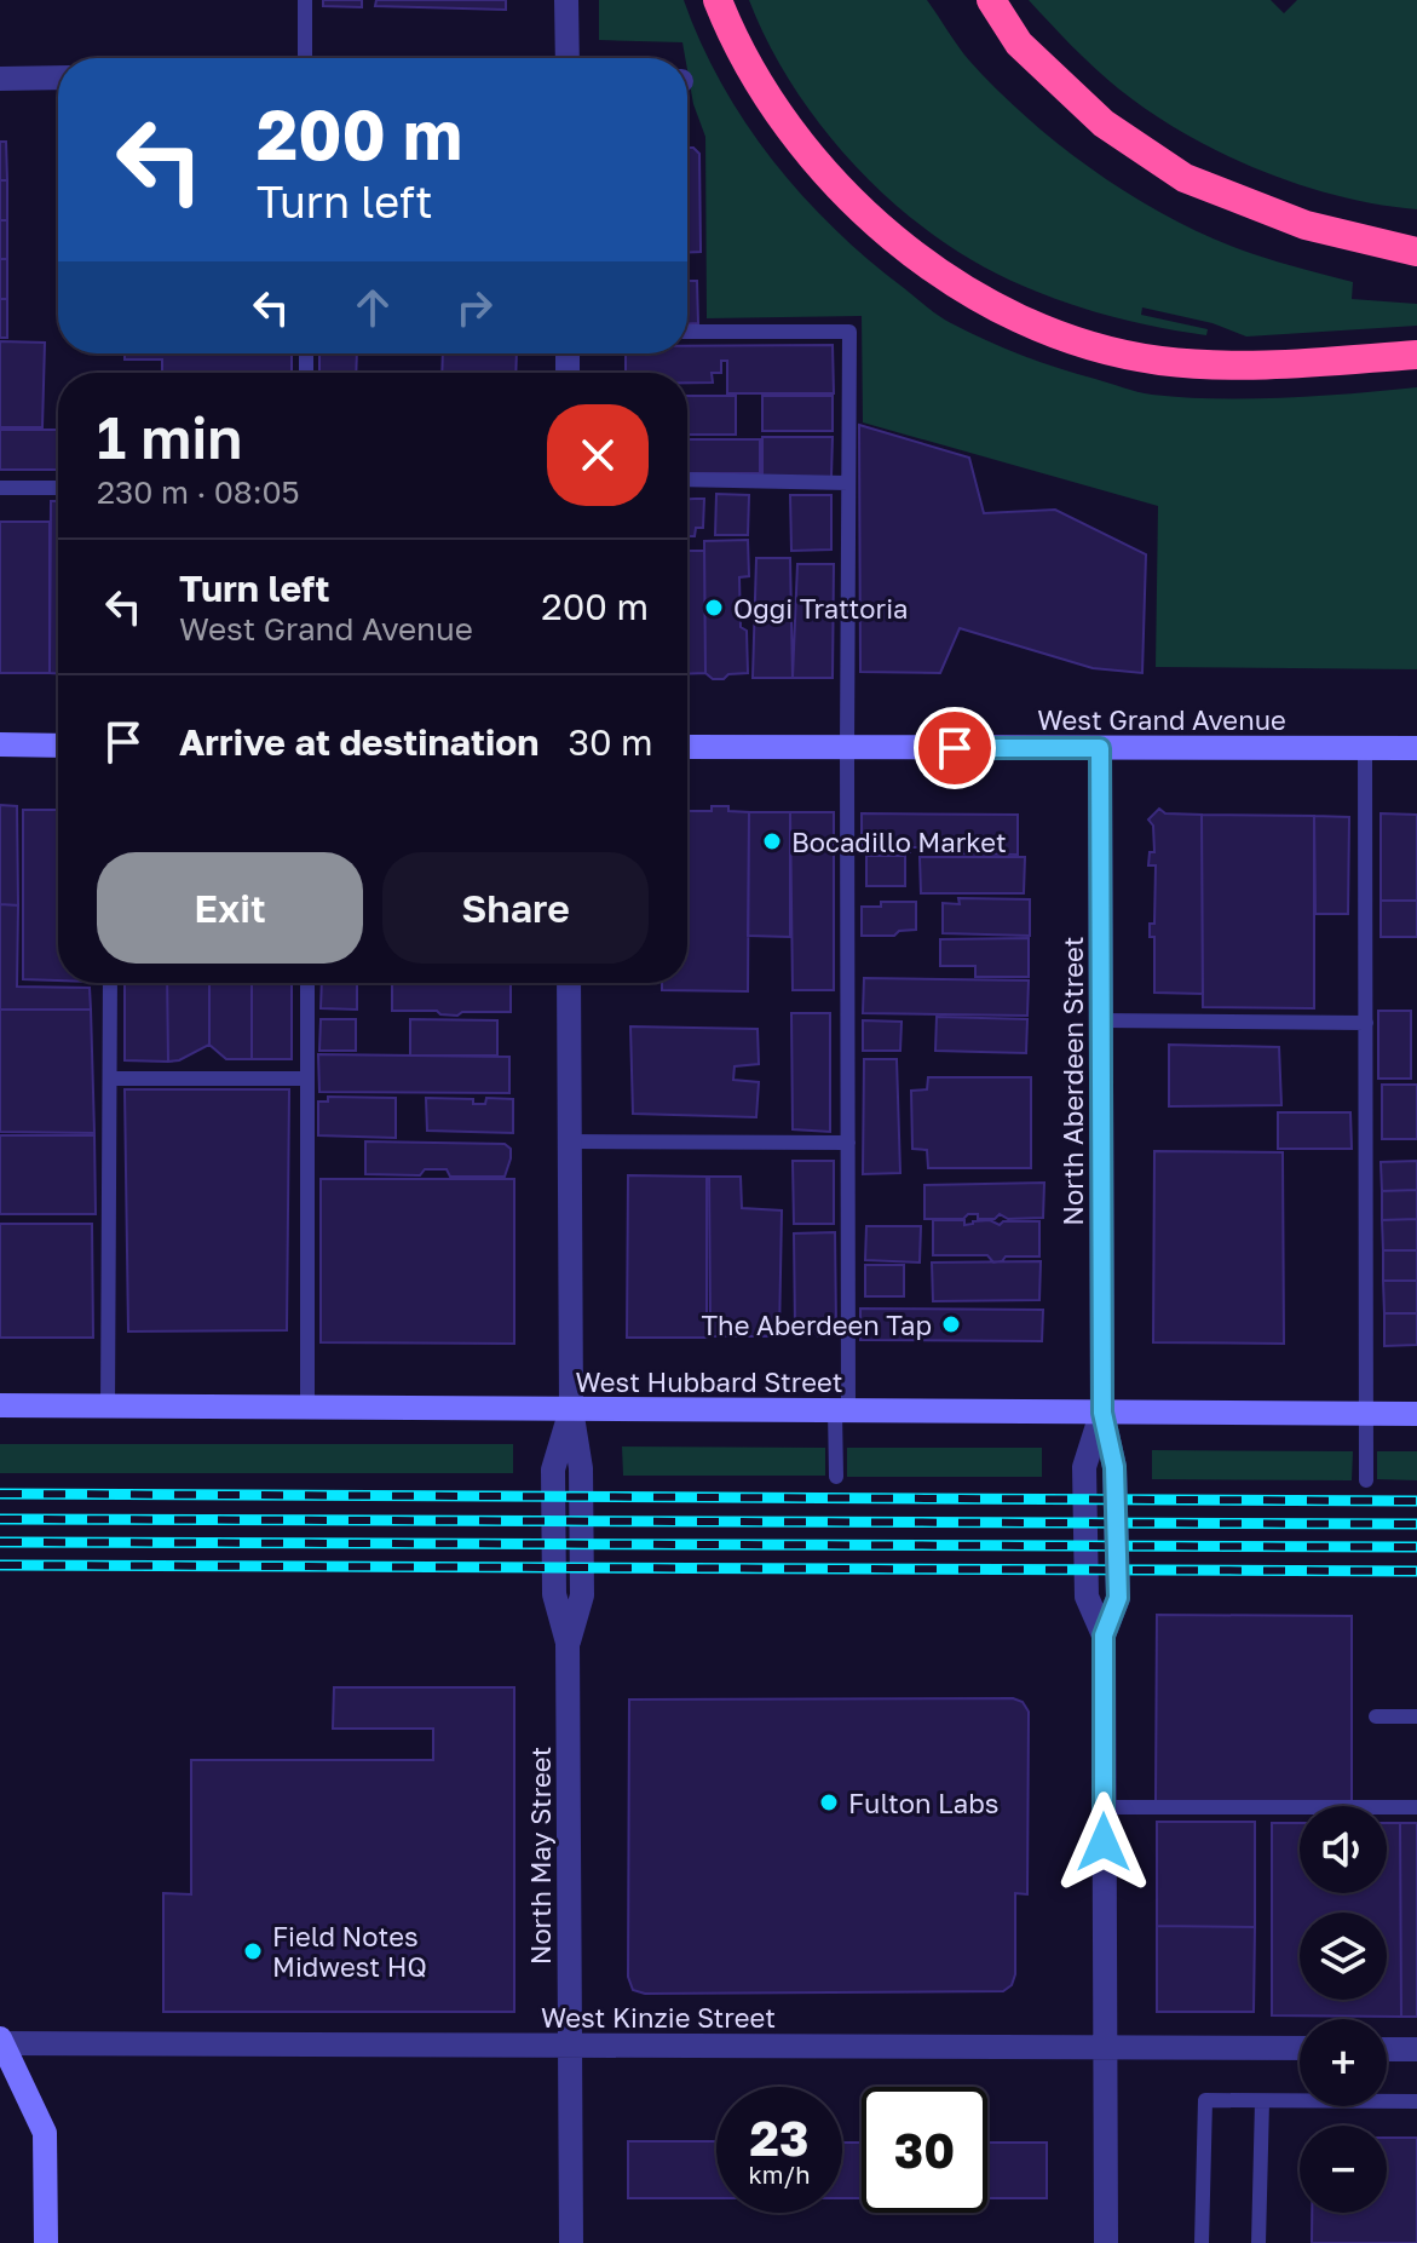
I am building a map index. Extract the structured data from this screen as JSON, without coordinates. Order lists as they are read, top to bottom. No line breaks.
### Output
{"streets":{"street":["West Grand Avenue","North Aberdeen Street","West Hubbard Street","North May Street","West Kinzie Street"]},"crossings":[["West Grand Avenue","North Aberdeen Street"],["North Aberdeen Street","West Hubbard Street"],["North Aberdeen Street","West Kinzie Street"],["West Hubbard Street","North May Street"],["North May Street","West Kinzie Street"]],"places":["Oggi Trattoria","Bocadillo Market","The Aberdeen Tap","Fulton Labs","Field Notes Midwest HQ"],"page":{"turn":["200 m","Turn left"],"heading":["1 min","230 m · 08:05"],"list":[{"name":"Turn left","note":"West Grand Avenue","value":"200 m"},{"name":"Arrive at destination","value":"30 m"}],"buttons":["Exit","Share"],"map_buttons":["+","−"],"speed":"23 km/h","limit":"30"}}
